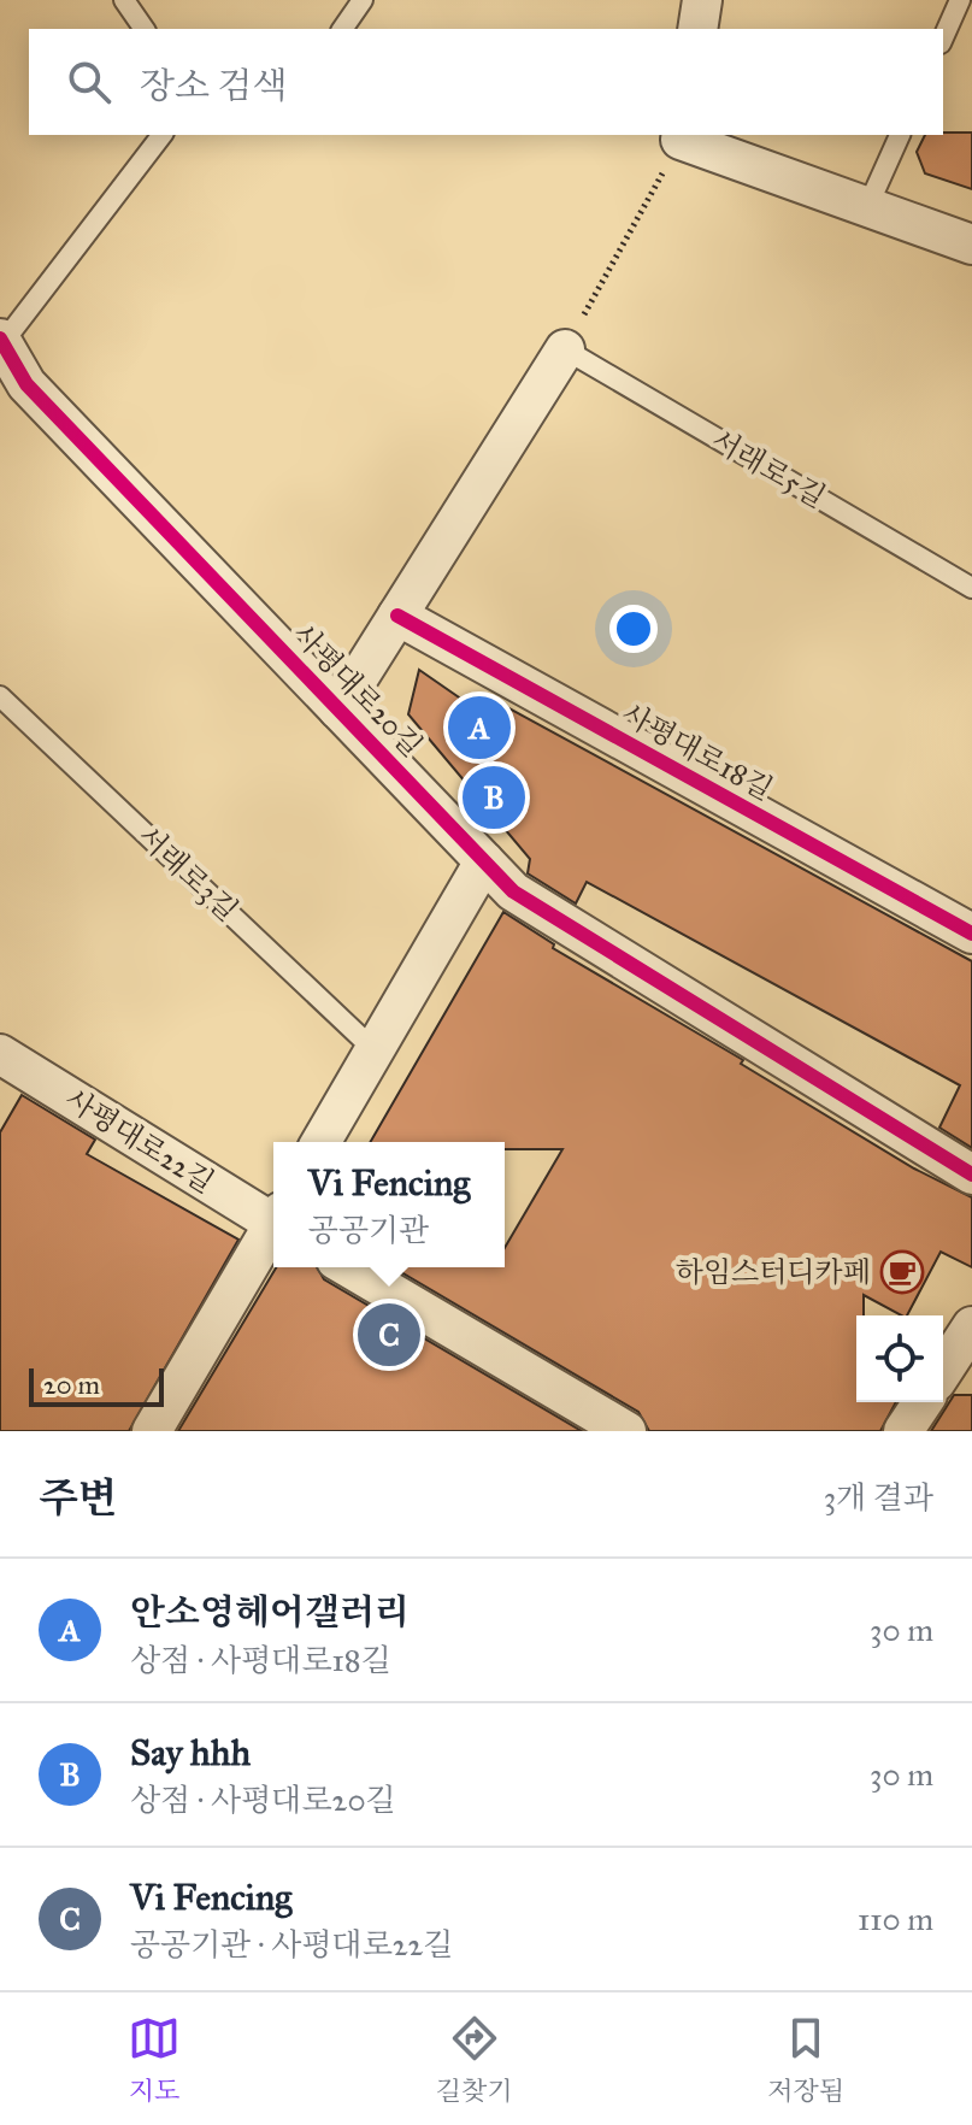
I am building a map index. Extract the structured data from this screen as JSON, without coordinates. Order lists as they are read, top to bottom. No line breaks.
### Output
{"streets":{"street":["사평대로20길","사평대로18길","사평대로22길"],"lane":["서래로5길","서래로3길"]},"crossings":[["서래로5길","사평대로20길"],["사평대로20길","사평대로18길"]],"places":{"cafe":["하임스터디카페"]},"scale_bar":"20 m","page":{"search":"장소 검색","pins":["A","B","C"],"popup":["Vi Fencing","공공기관"],"scale":"20 m","heading":["주변","3개 결과"],"list":[{"mark":"A","name":"안소영헤어갤러리","note":"상점 · 사평대로18길","value":"30 m"},{"mark":"B","name":"Say hhh","note":"상점 · 사평대로20길","value":"30 m"},{"mark":"C","name":"Vi Fencing","note":"공공기관 · 사평대로22길","value":"110 m"}],"nav":["지도","길찾기","저장됨"]}}
